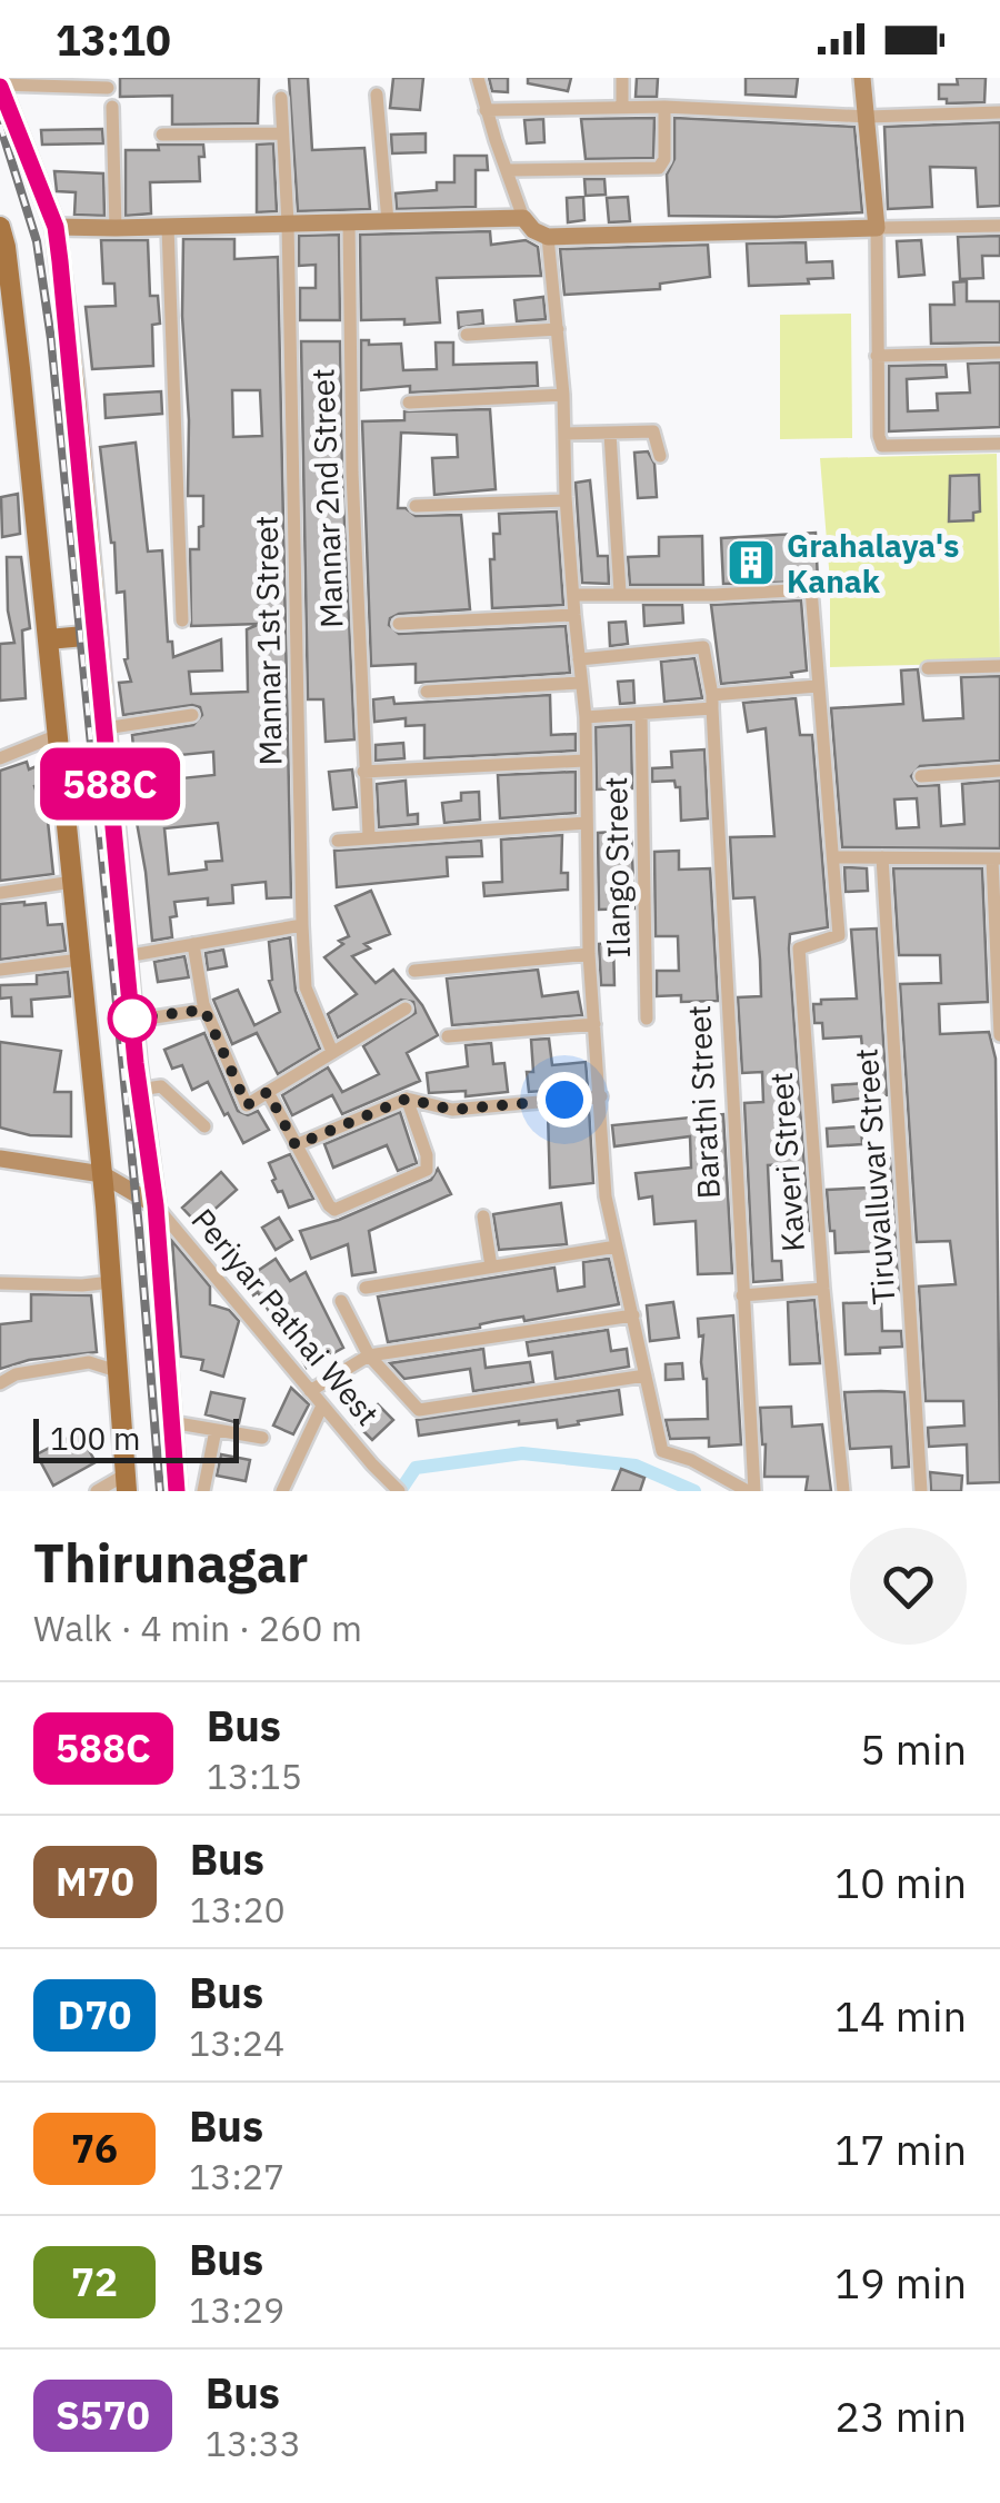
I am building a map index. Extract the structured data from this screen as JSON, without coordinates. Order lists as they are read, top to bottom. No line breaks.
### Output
{"streets":{"street":["Mannar 2nd Street","Mannar 1st Street","Ilango Street","Barathi Street","Kaveri Street","Tiruvalluvar Street","Periyar Pathai West"]},"places":{"building":["Grahalaya's Kanak"]},"lines":["bus line 588C"],"scale_bar":"100 m","page":{"status":"13:10","on_map":"588C","scale":"100 m","heading":["Thirunagar","Walk · 4 min · 260 m"],"list":[{"mark":"588C","name":"Bus","note":"13:15","value":"5 min"},{"mark":"M70","name":"Bus","note":"13:20","value":"10 min"},{"mark":"D70","name":"Bus","note":"13:24","value":"14 min"},{"mark":"76","name":"Bus","note":"13:27","value":"17 min"},{"mark":"72","name":"Bus","note":"13:29","value":"19 min"},{"mark":"S570","name":"Bus","note":"13:33","value":"23 min"}]}}
